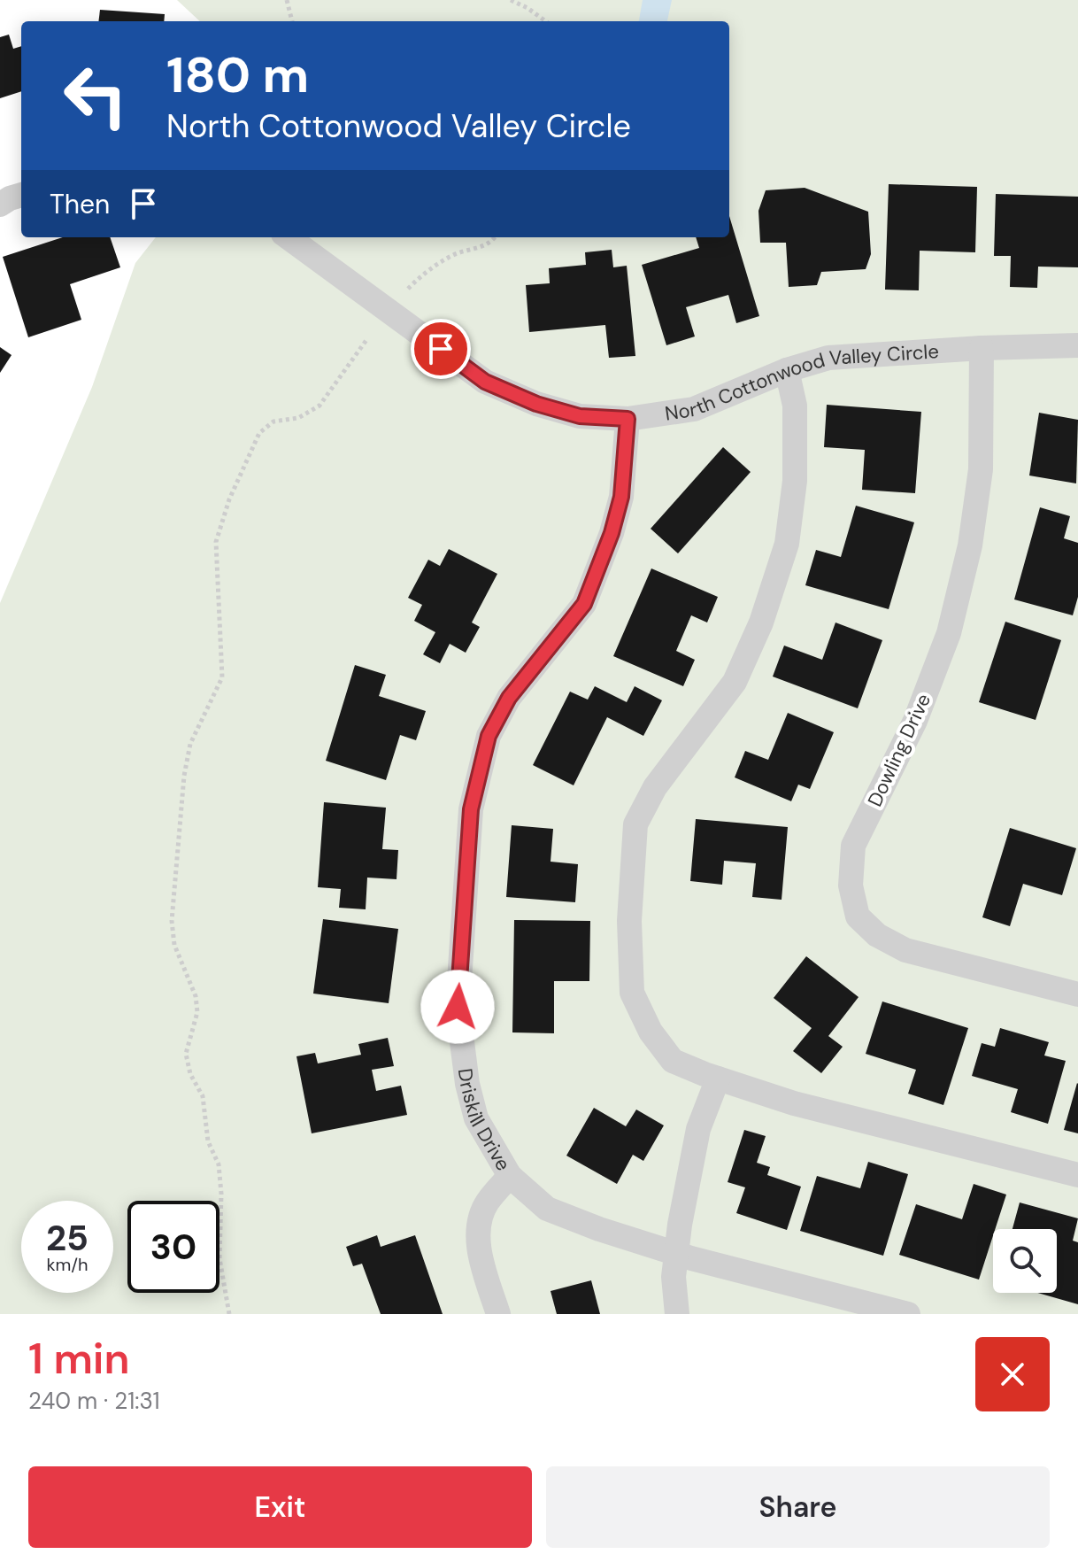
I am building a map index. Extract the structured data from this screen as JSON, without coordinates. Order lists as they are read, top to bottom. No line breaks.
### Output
{"streets":{"street":["North Cottonwood Valley Circle","Dowling Drive","Driskill Drive"]},"crossings":[["North Cottonwood Valley Circle","Dowling Drive"],["North Cottonwood Valley Circle","Driskill Drive"]],"page":{"turn":["180 m","North Cottonwood Valley Circle"],"then":"Then","speed":"25 km/h","limit":"30","heading":["1 min","240 m · 21:31"],"buttons":["Exit","Share"]}}
